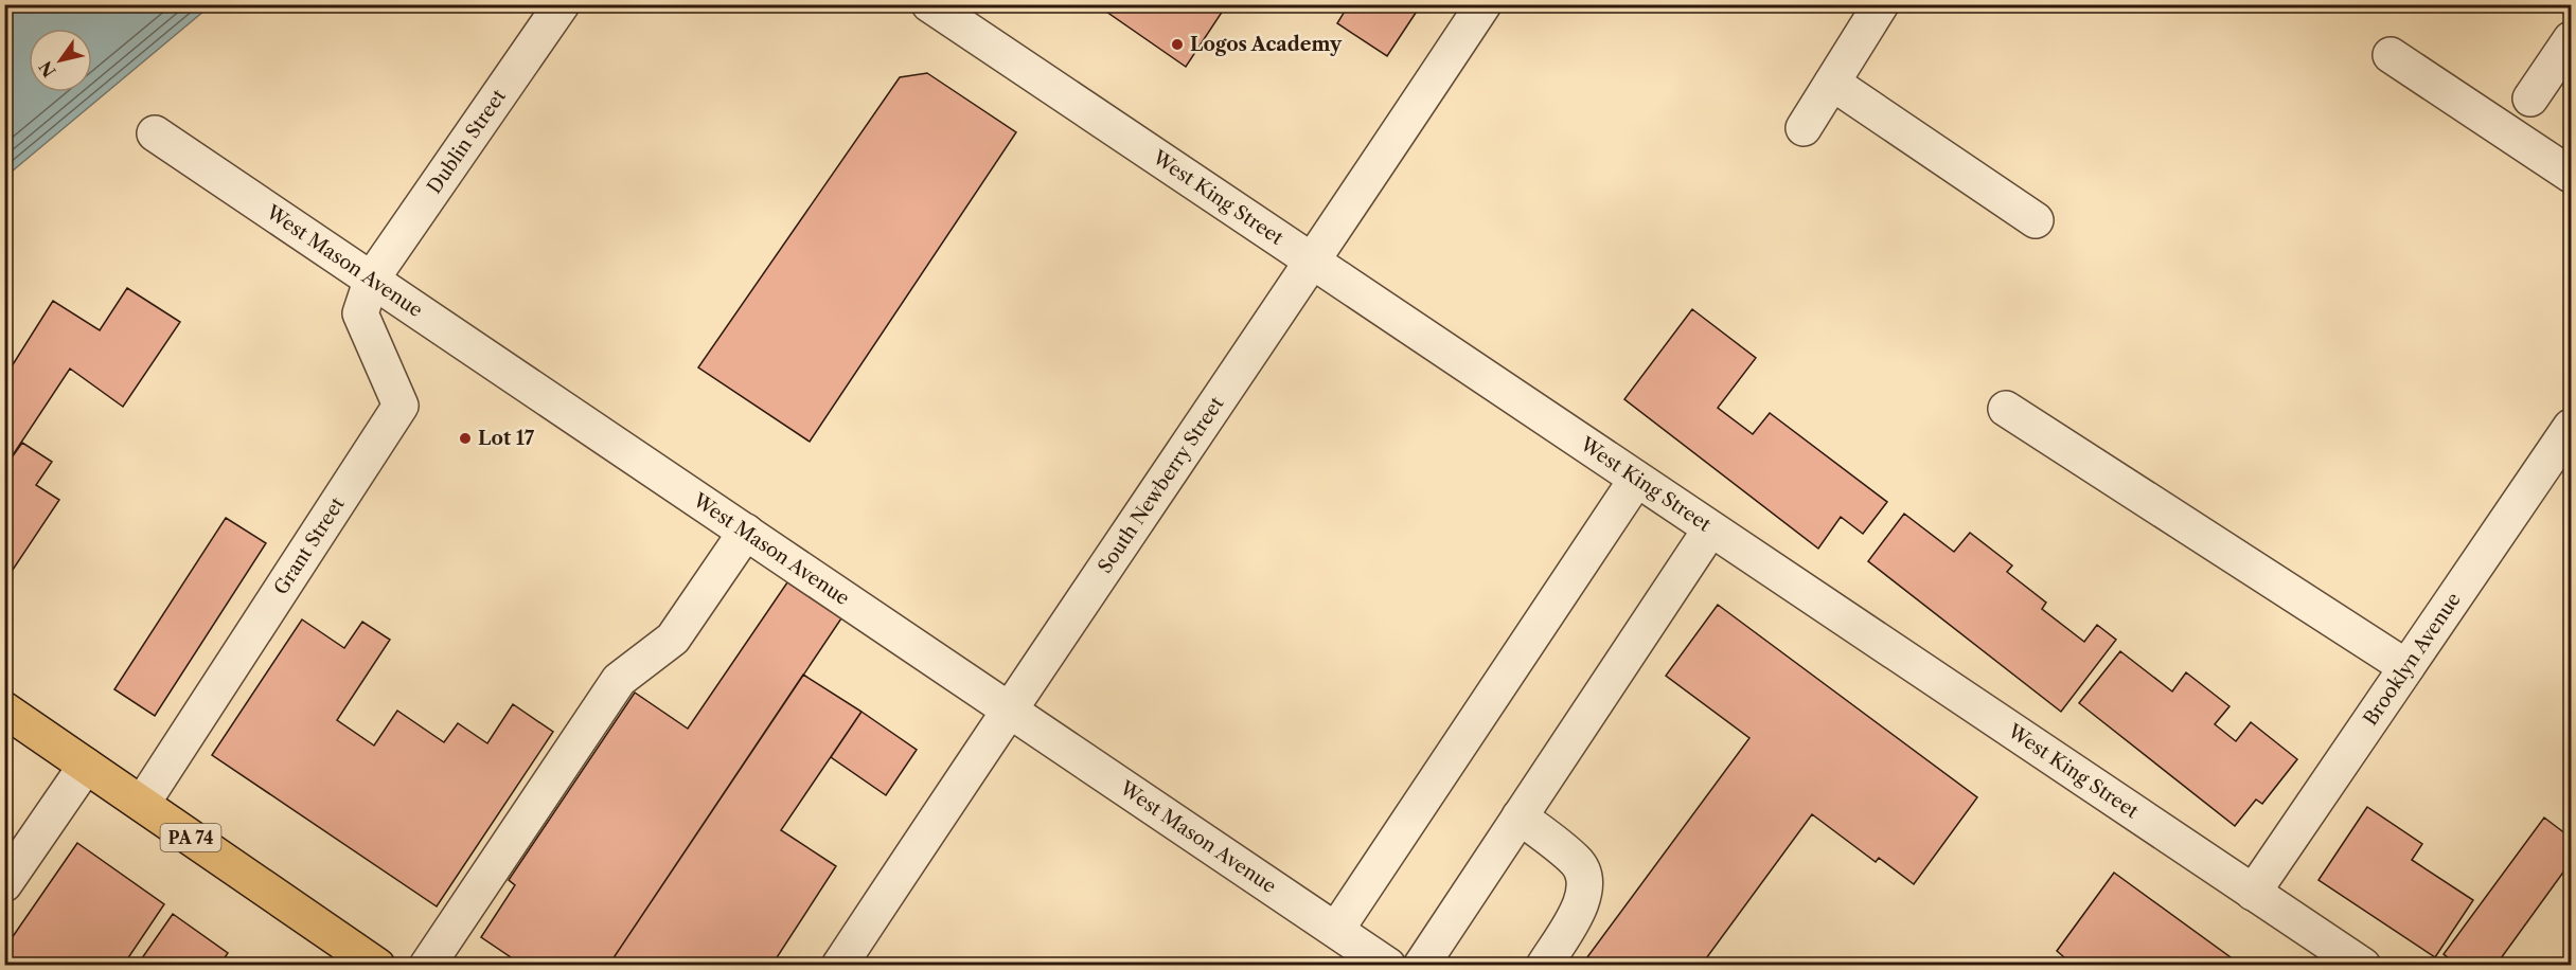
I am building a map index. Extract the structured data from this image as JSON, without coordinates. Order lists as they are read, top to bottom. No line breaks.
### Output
{"streets":{"main road":["PA 74"],"street":["Dublin Street","West King Street","West Mason Avenue","South Newberry Street","Grant Street","Brooklyn Avenue"]},"crossings":[["Dublin Street","West Mason Avenue"],["Dublin Street","Grant Street"],["West King Street","South Newberry Street"],["West King Street","Brooklyn Avenue"],["West Mason Avenue","South Newberry Street"],["West Mason Avenue","Grant Street"],["Grant Street","PA 74"]],"places":["Logos Academy","Lot 17"],"north":"bottom left"}
